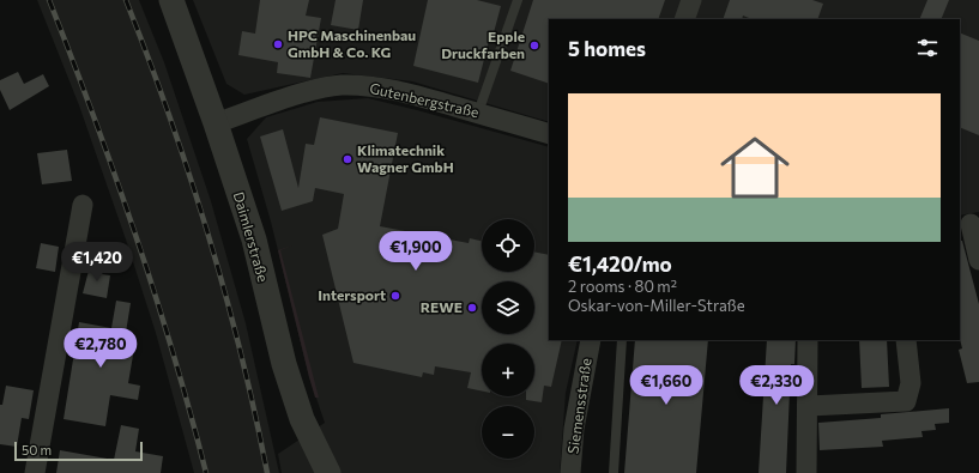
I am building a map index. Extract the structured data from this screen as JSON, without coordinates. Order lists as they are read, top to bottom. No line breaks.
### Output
{"streets":{"street":["Gutenbergstraße","Daimlerstraße","Siemensstraße"]},"crossings":[["Gutenbergstraße","Daimlerstraße"]],"places":["HPC Maschinenbau GmbH & Co. KG","Epple Druckfarben","Klimatechnik Wagner GmbH","Intersport","REWE"],"scale_bar":"50 m","page":{"heading":"5 homes","list":[{"name":"€1,420/mo","note":"2 rooms · 80 m² · Oskar-von-Miller-Straße"}],"map_buttons":["+","−"],"price":["€1,900","€1,420","€2,780","€1,660","€2,330"],"scale":"50 m"}}
